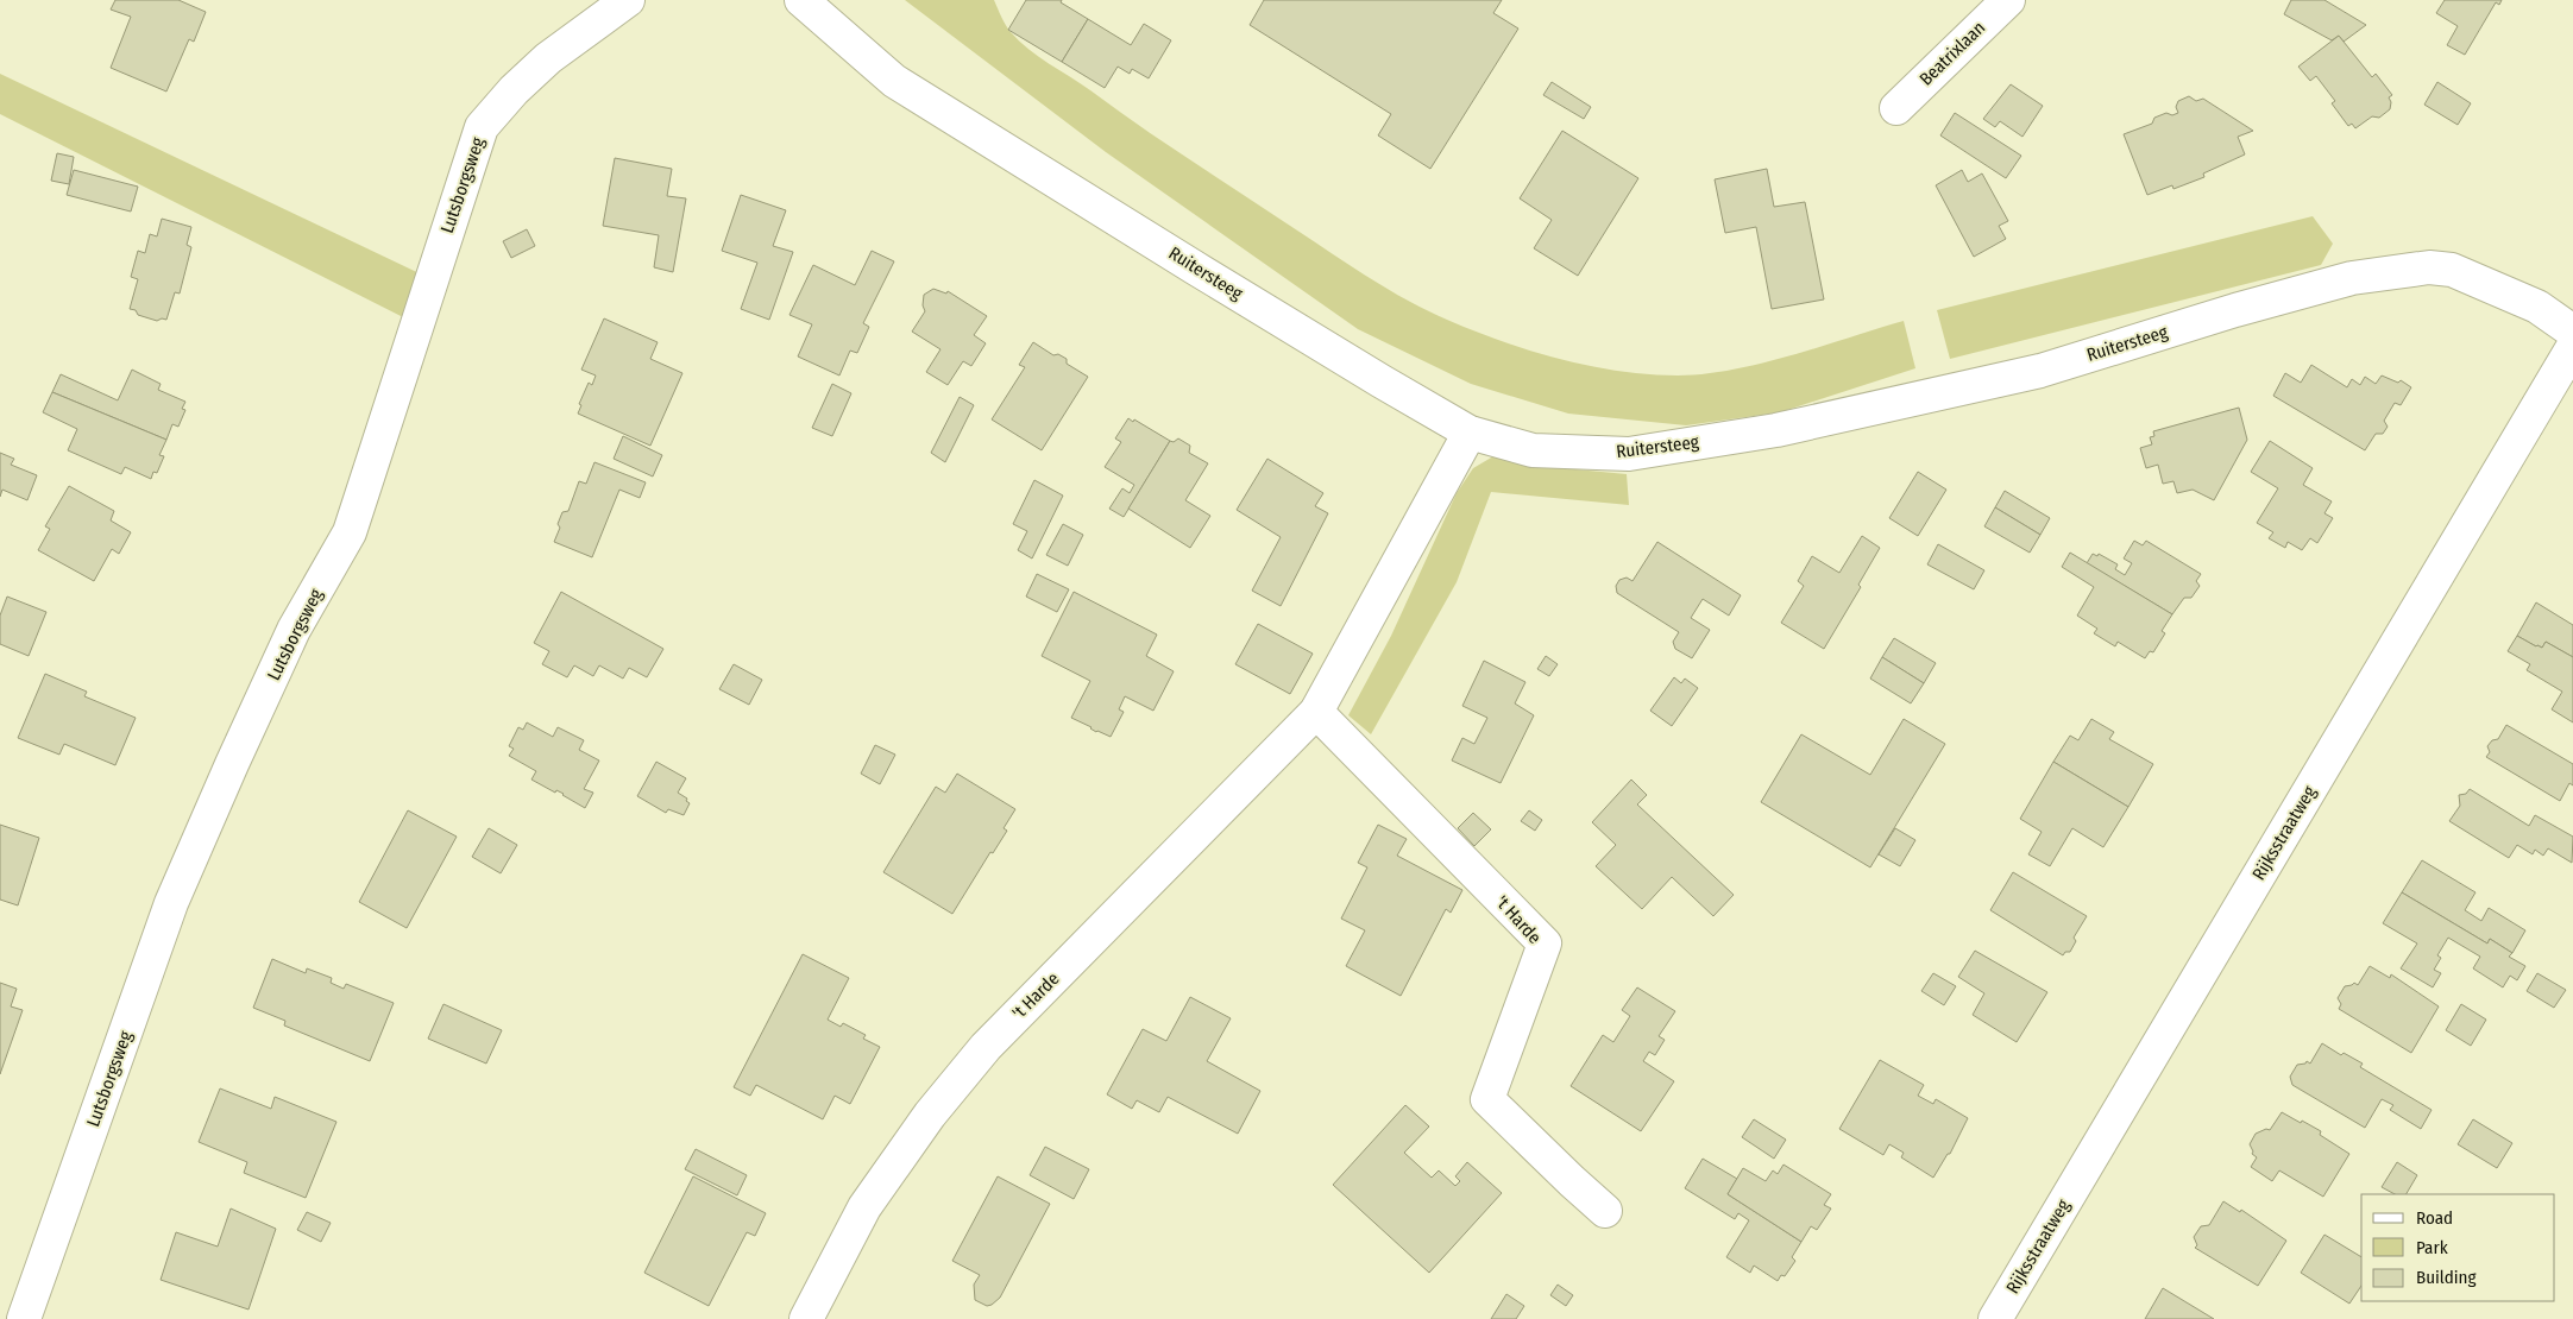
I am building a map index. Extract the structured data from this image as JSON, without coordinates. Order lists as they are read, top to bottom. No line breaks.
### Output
{"streets":{"street":["Beatrixlaan","Lutsborgsweg","Ruitersteeg","Rijksstraatweg","'t Harde"]},"crossings":[["Ruitersteeg","'t Harde"]],"legend":["Road","Park","Building"]}
